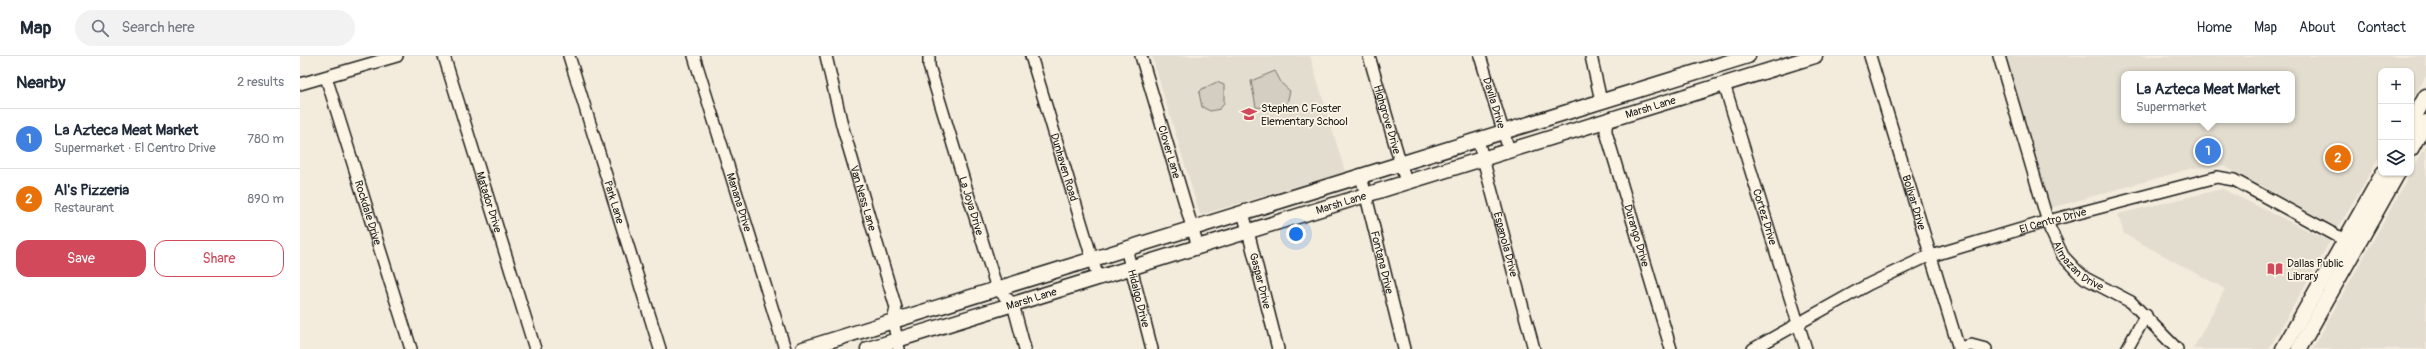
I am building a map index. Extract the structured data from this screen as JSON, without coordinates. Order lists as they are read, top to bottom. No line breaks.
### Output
{"streets":{"main road":["Marsh Lane"],"street":["Davila Drive","Highgrove Drive","Clover Lane","Dunhaven Road","Van Ness Lane","Manana Drive","Bolivar Drive","Matador Drive","Park Lane","La Joya Drive","Rockdale Drive","Cortez Drive","El Centro Drive","Durango Drive","Espanola Drive","Fontana Drive","Almazan Drive","Gaspar Drive","Hidalgo Drive"]},"crossings":[["Davila Drive","Marsh Lane"],["Marsh Lane","Highgrove Drive"],["Marsh Lane","Clover Lane"],["Marsh Lane","Dunhaven Road"],["Marsh Lane","Van Ness Lane"],["Marsh Lane","La Joya Drive"],["Marsh Lane","Cortez Drive"],["Marsh Lane","Durango Drive"],["Marsh Lane","Espanola Drive"],["Marsh Lane","Fontana Drive"],["Marsh Lane","Gaspar Drive"],["Marsh Lane","Hidalgo Drive"],["Bolivar Drive","El Centro Drive"],["Cortez Drive","El Centro Drive"],["El Centro Drive","Almazan Drive"]],"places":{"school or university":["Stephen C Foster Elementary School"],"library":["Dallas Public Library"]},"page":{"header":"Map","search":"Search here","nav":["Home","Map","About","Contact"],"heading":["Nearby","2 results"],"map_buttons":["+","−"],"popup":["La Azteca Meat Market","Supermarket"],"list":[{"mark":"1","name":"La Azteca Meat Market","note":"Supermarket · El Centro Drive","value":"780 m"},{"mark":"2","name":"Al's Pizzeria","note":"Restaurant","value":"890 m"}],"pins":["1","2"],"buttons":["Save","Share"]}}
